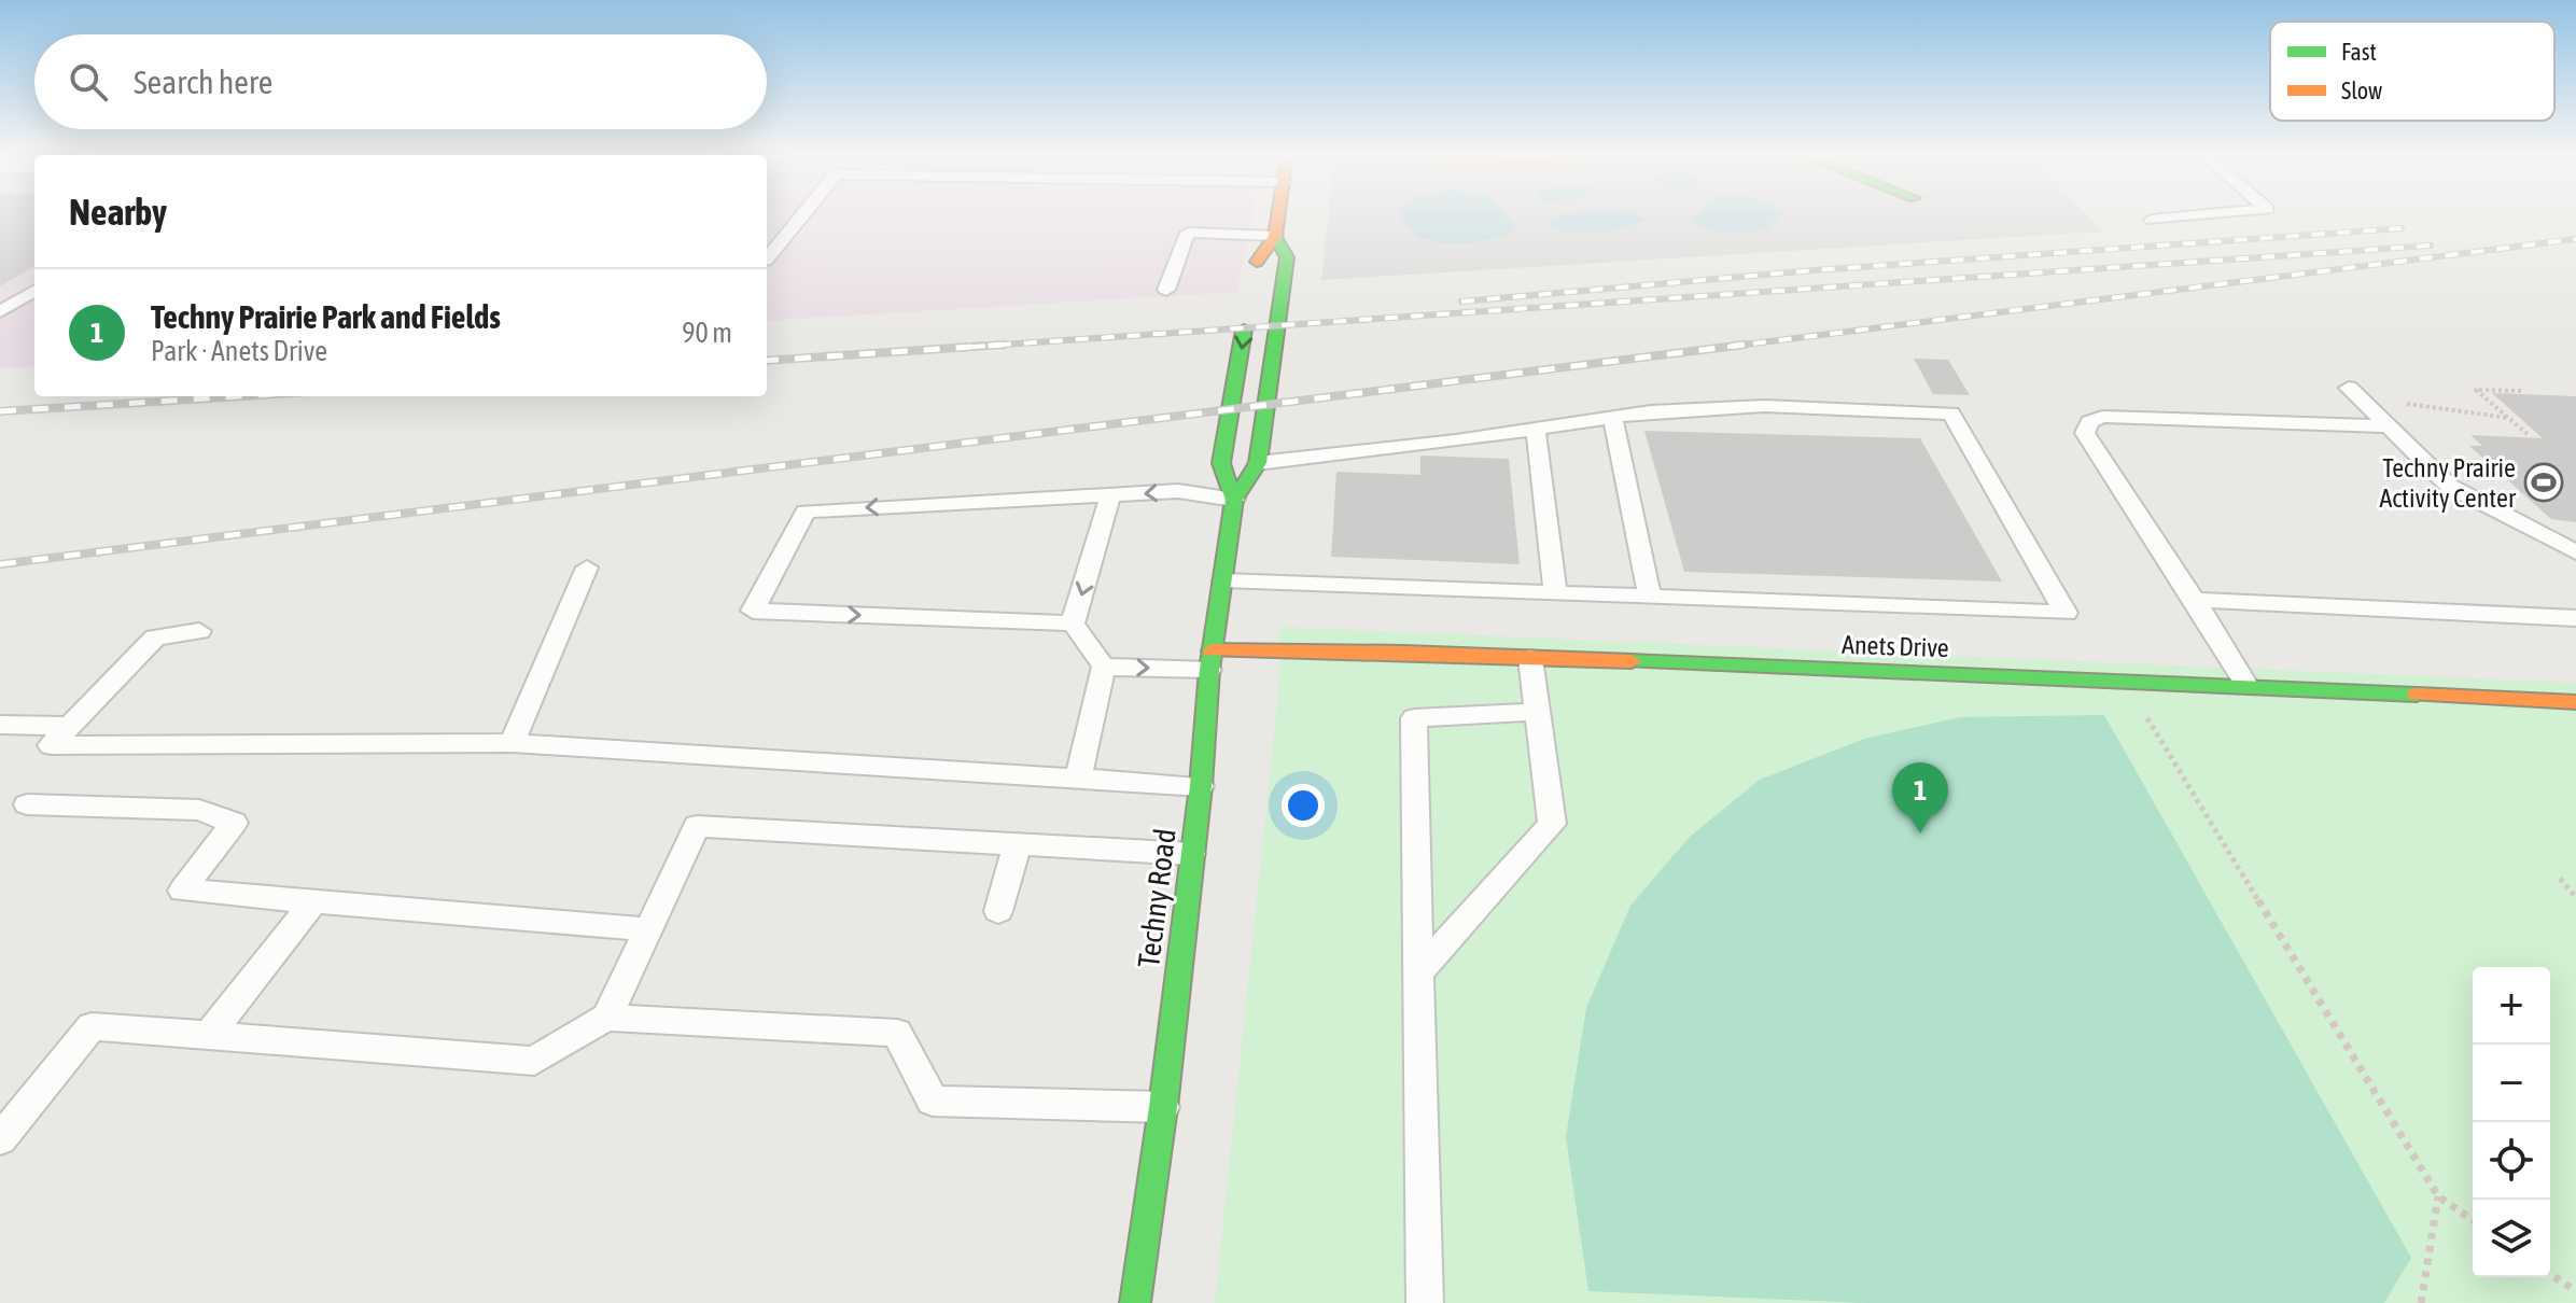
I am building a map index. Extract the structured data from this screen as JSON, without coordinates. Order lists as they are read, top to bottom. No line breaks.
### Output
{"streets":{"main road":["Anets Drive","Techny Road"]},"crossings":[["Anets Drive","Techny Road"]],"places":{"sports":["Techny Prairie Activity Center"]},"legend":["Fast","Slow"],"page":{"search":"Search here","heading":"Nearby","list":[{"mark":"1","name":"Techny Prairie Park and Fields","note":"Park · Anets Drive","value":"90 m"}],"pins":"1","map_buttons":["+","−"]}}
